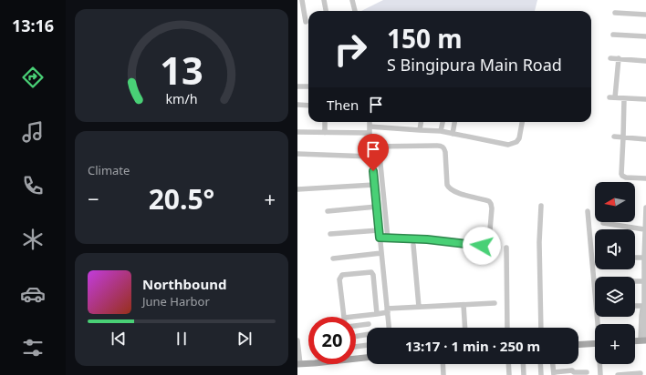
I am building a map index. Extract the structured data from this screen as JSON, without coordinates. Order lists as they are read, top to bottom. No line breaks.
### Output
{"north":"left","page":{"tabs":"13:16","turn":["150 m","S Bingipura Main Road"],"then":"Then","tile":"Climate","map_buttons":"+","heat":["−","20.5°","+"],"song":["Northbound","June Harbor"],"limit":"20","trip":"13:17 · 1 min · 250 m","gauge":["13","km/h"]}}
